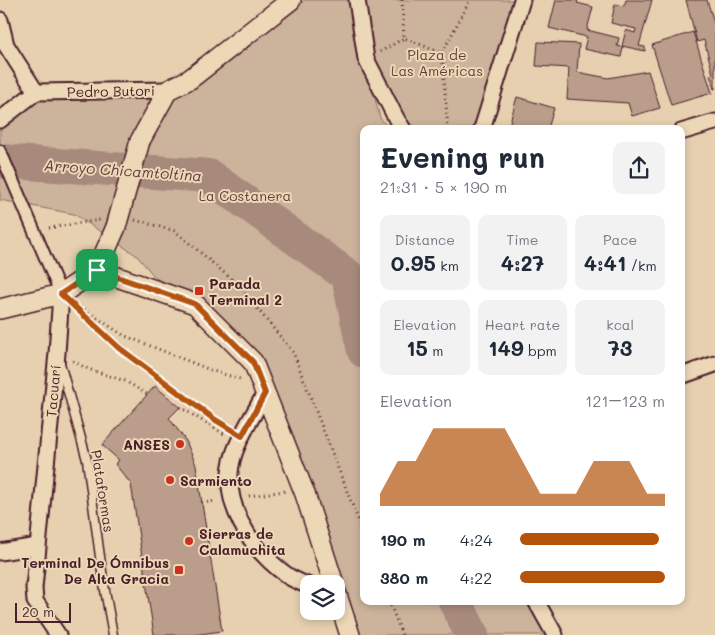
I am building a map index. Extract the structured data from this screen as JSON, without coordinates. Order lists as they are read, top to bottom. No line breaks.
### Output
{"streets":{"street":["Pedro Butori","Tacuarí"],"lane":["Plataformas"]},"crossings":[["Tacuarí","Plataformas"]],"water":["Arroyo Chicamtoltina"],"parks":["Plaza de Las Américas","La Costanera"],"places":{"transit":["Parada Terminal 2","Terminal De Ómnibus De Alta Gracia"],"other":["ANSES","Sarmiento","Sierras de Calamuchita"]},"scale_bar":"20 m","page":{"heading":["Evening run","21:31 · 5 × 190 m"],"stats":[["Distance","0.95 km"],["Time","4:27"],["Pace","4:41 /km"],["Elevation","15 m"],["Heart rate","149 bpm"],["kcal","73"]],"chart":["Elevation","121–123 m"],"list":[{"name":"190 m","note":"4:24"},{"name":"380 m","note":"4:22"}],"scale":"20 m"}}
